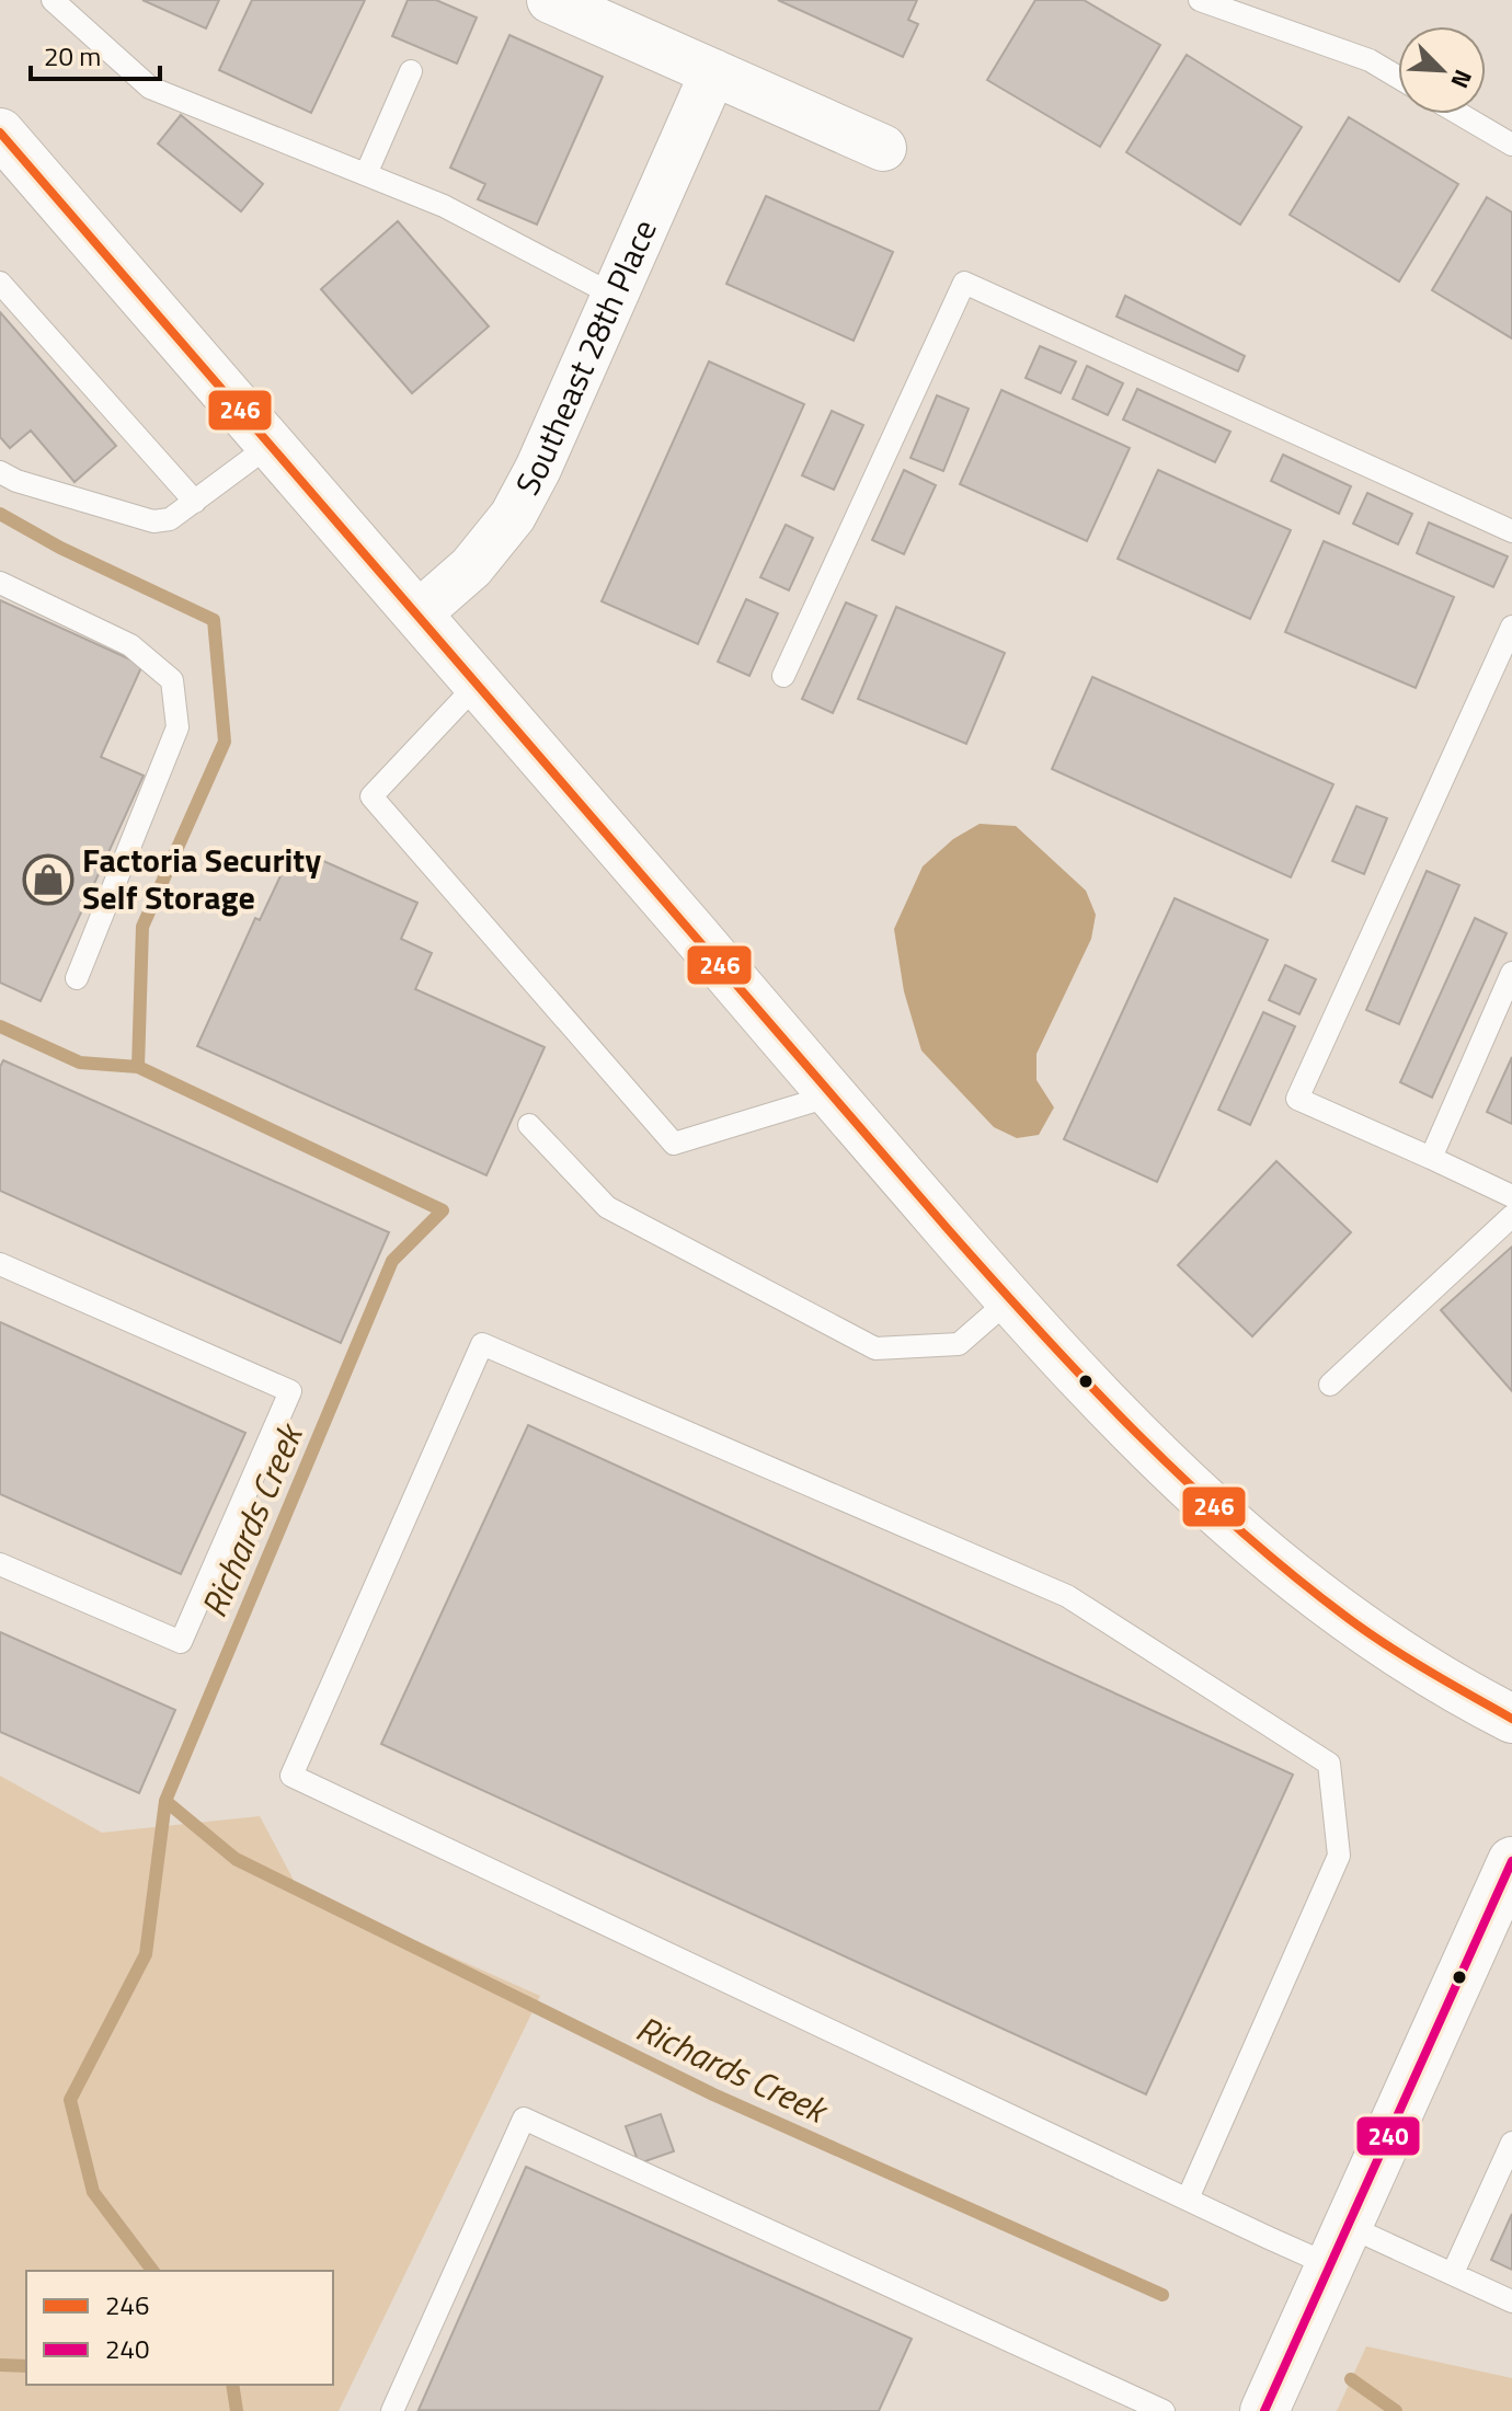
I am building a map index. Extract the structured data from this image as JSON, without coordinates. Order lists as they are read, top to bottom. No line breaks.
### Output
{"streets":{"street":["Southeast 28th Place"]},"water":["Richards Creek"],"places":{"shop":["Factoria Security Self Storage"]},"lines":["transit line 246","transit line 240"],"legend":["246","240"],"scale_bar":"20 m","north":"bottom right"}
